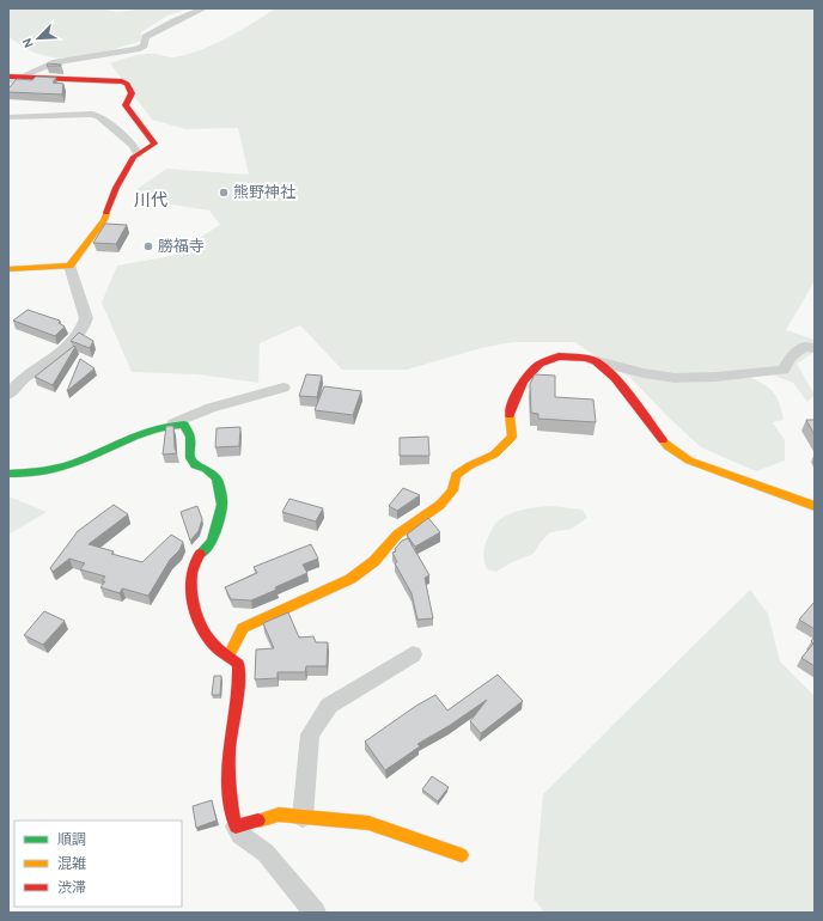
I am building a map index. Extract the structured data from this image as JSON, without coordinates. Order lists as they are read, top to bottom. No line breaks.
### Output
{"districts":["川代"],"places":["熊野神社","勝福寺"],"legend":["順調","混雑","渋滞"],"north":"bottom left"}
